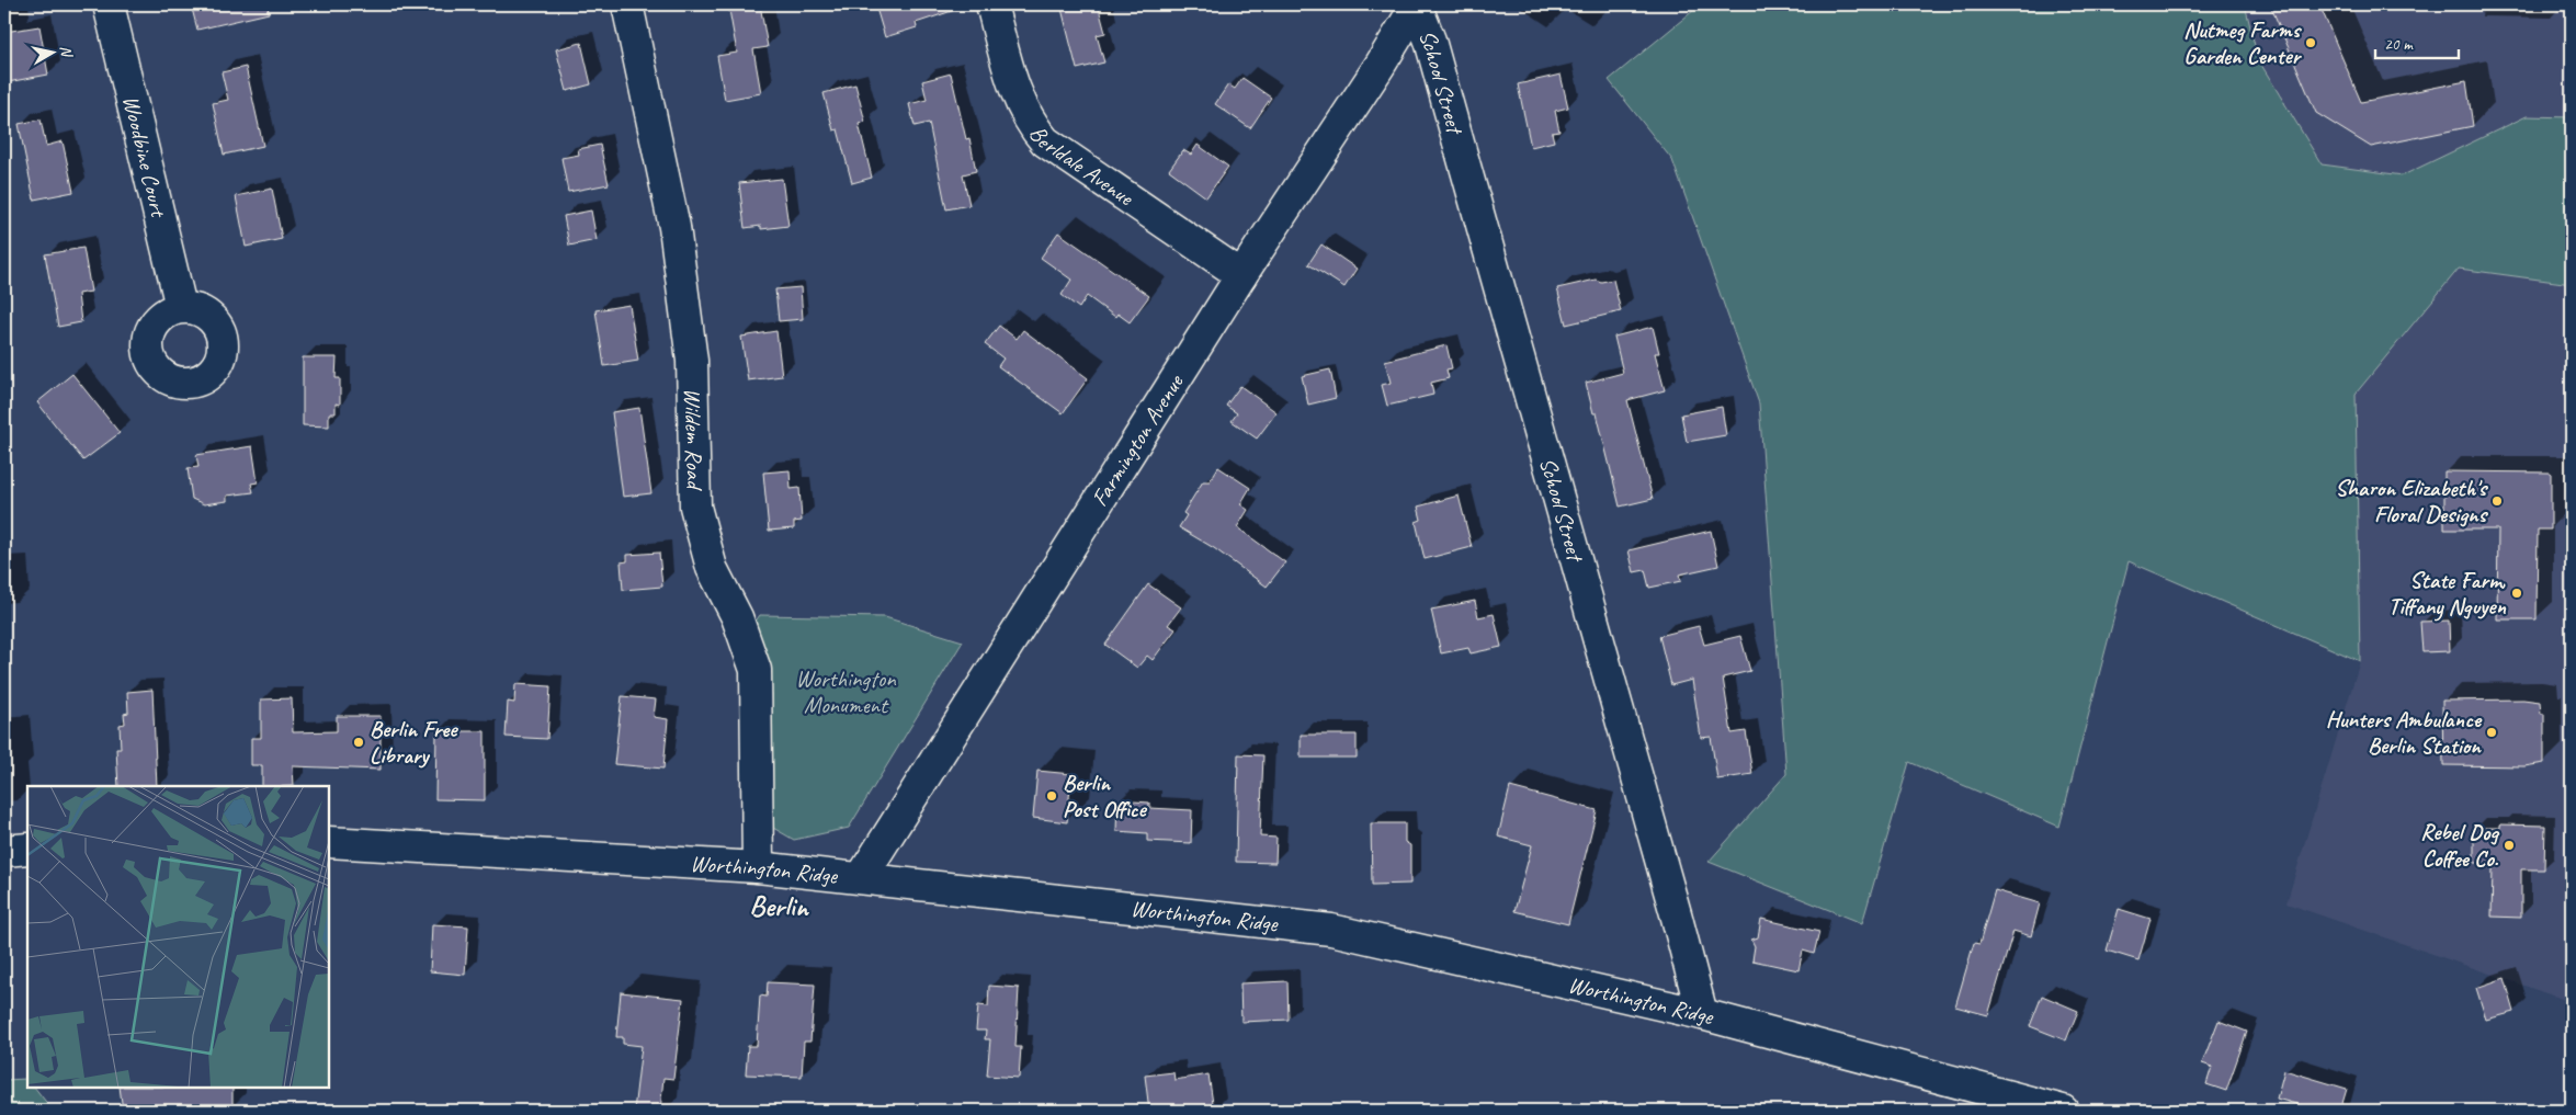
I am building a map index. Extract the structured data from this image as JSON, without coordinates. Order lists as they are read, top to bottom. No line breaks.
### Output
{"streets":{"street":["School Street","Woodbine Court","Berldale Avenue","Wildem Road","Farmington Avenue","Worthington Ridge"]},"crossings":[["School Street","Farmington Avenue"],["School Street","Worthington Ridge"],["Berldale Avenue","Farmington Avenue"],["Wildem Road","Worthington Ridge"],["Farmington Avenue","Worthington Ridge"]],"districts":["Berlin"],"parks":["Worthington Monument"],"places":["Nutmeg Farms Garden Center","Sharon Elizabeth's Floral Designs","State Farm, Tiffany Nguyen","Hunters Ambulance Berlin Station","Berlin Free Library","Berlin Post Office","Rebel Dog Coffee Co."],"scale_bar":"20 m","north":"right"}
